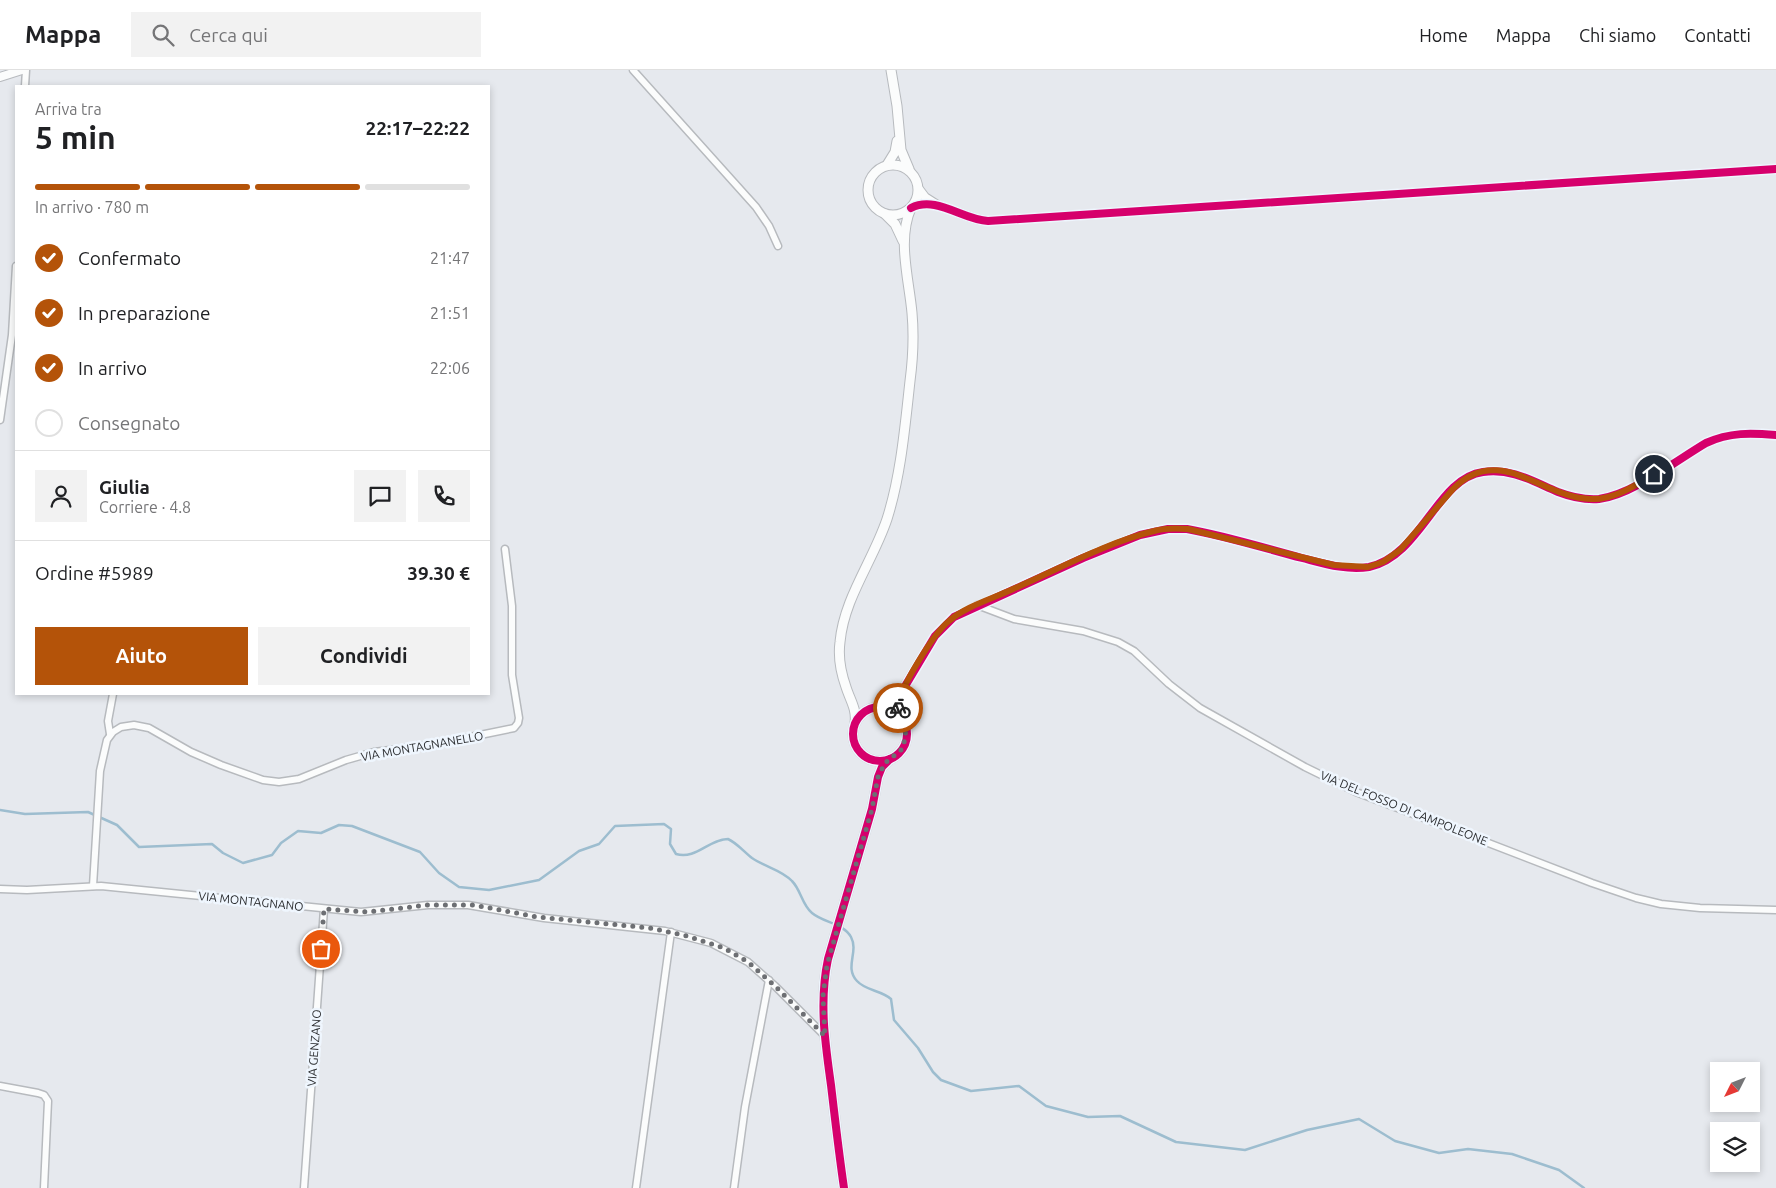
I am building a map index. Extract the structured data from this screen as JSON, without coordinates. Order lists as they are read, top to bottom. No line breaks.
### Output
{"streets":{"street":["VIA MONTAGNANELLO","VIA DEL FOSSO DI CAMPOLEONE","VIA MONTAGNANO","VIA GENZANO"]},"crossings":[["VIA MONTAGNANO","VIA GENZANO"]],"north":"bottom left","page":{"header":"Mappa","search":"Cerca qui","nav":["Home","Mappa","Chi siamo","Contatti"],"heading":["5 min","Arriva tra","22:17–22:22"],"panel":["Giulia","Corriere · 4.8","Ordine #5989","39.30 €"],"bar":"In arrivo · 780 m","list":[["Confermato","21:47"],["In preparazione","21:51"],["In arrivo","22:06"],"Consegnato"],"buttons":["Aiuto","Condividi"]}}
